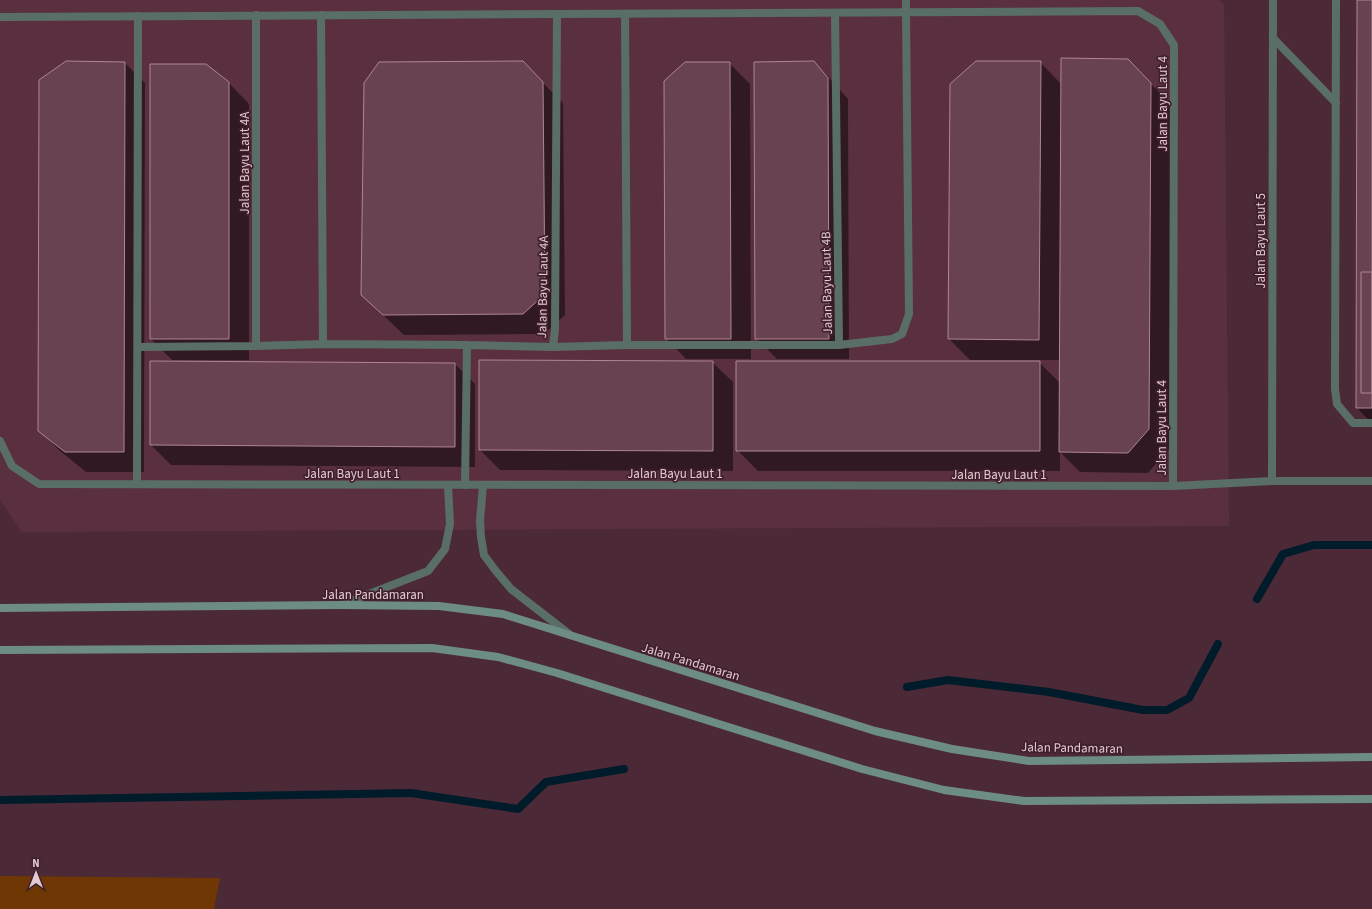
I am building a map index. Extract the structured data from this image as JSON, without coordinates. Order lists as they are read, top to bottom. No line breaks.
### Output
{"streets":{"main road":["Jalan Pandamaran"],"street":["Jalan Bayu Laut 4","Jalan Bayu Laut 4A","Jalan Bayu Laut 5","Jalan Bayu Laut 4B","Jalan Bayu Laut 1"]},"crossings":[["Jalan Bayu Laut 4","Jalan Bayu Laut 4A"],["Jalan Bayu Laut 4","Jalan Bayu Laut 4B"],["Jalan Bayu Laut 4","Jalan Bayu Laut 1"],["Jalan Bayu Laut 4A","Jalan Bayu Laut 4B"],["Jalan Bayu Laut 5","Jalan Bayu Laut 1"]],"north":"top"}
